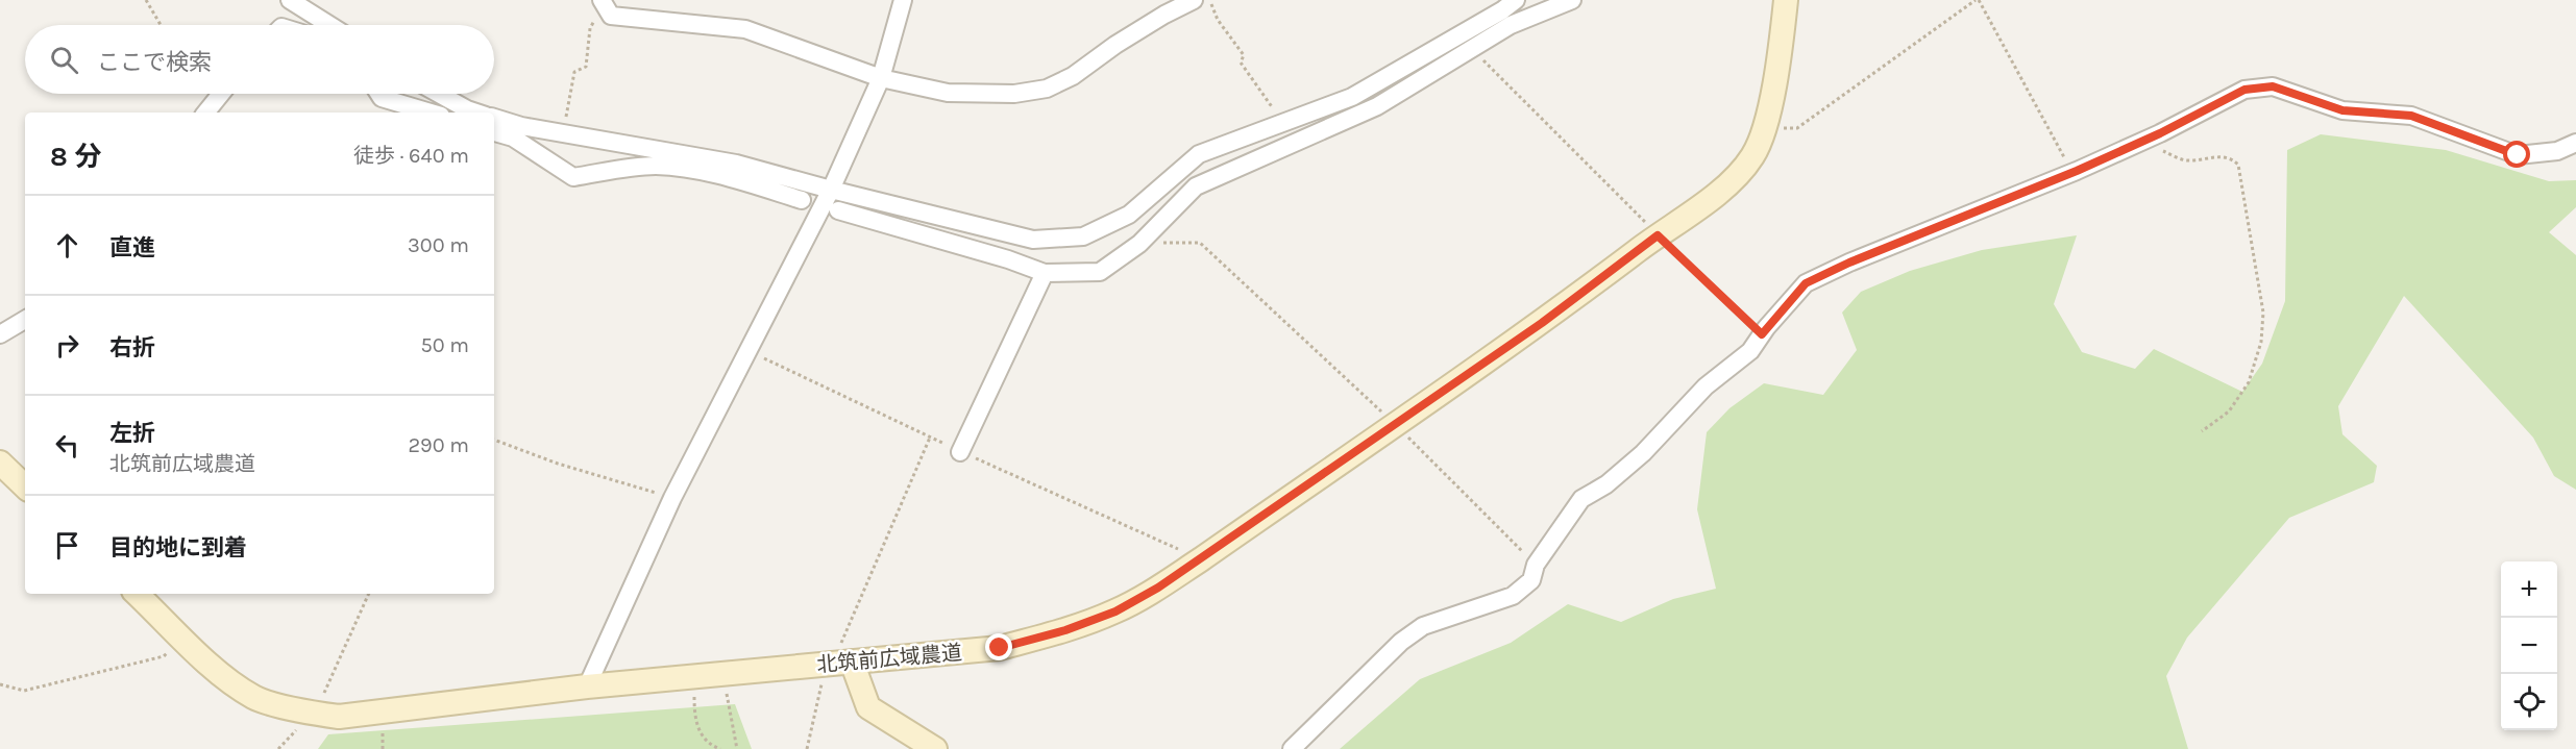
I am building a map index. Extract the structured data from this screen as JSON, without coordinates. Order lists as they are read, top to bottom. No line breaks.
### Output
{"streets":{"street":["北筑前広域農道"]},"page":{"search":"ここで検索","heading":["8 分","徒歩 · 640 m"],"list":[["直進","300 m"],["右折","50 m"],["左折","北筑前広域農道","290 m"],"目的地に到着"],"map_buttons":["+","−"]}}
